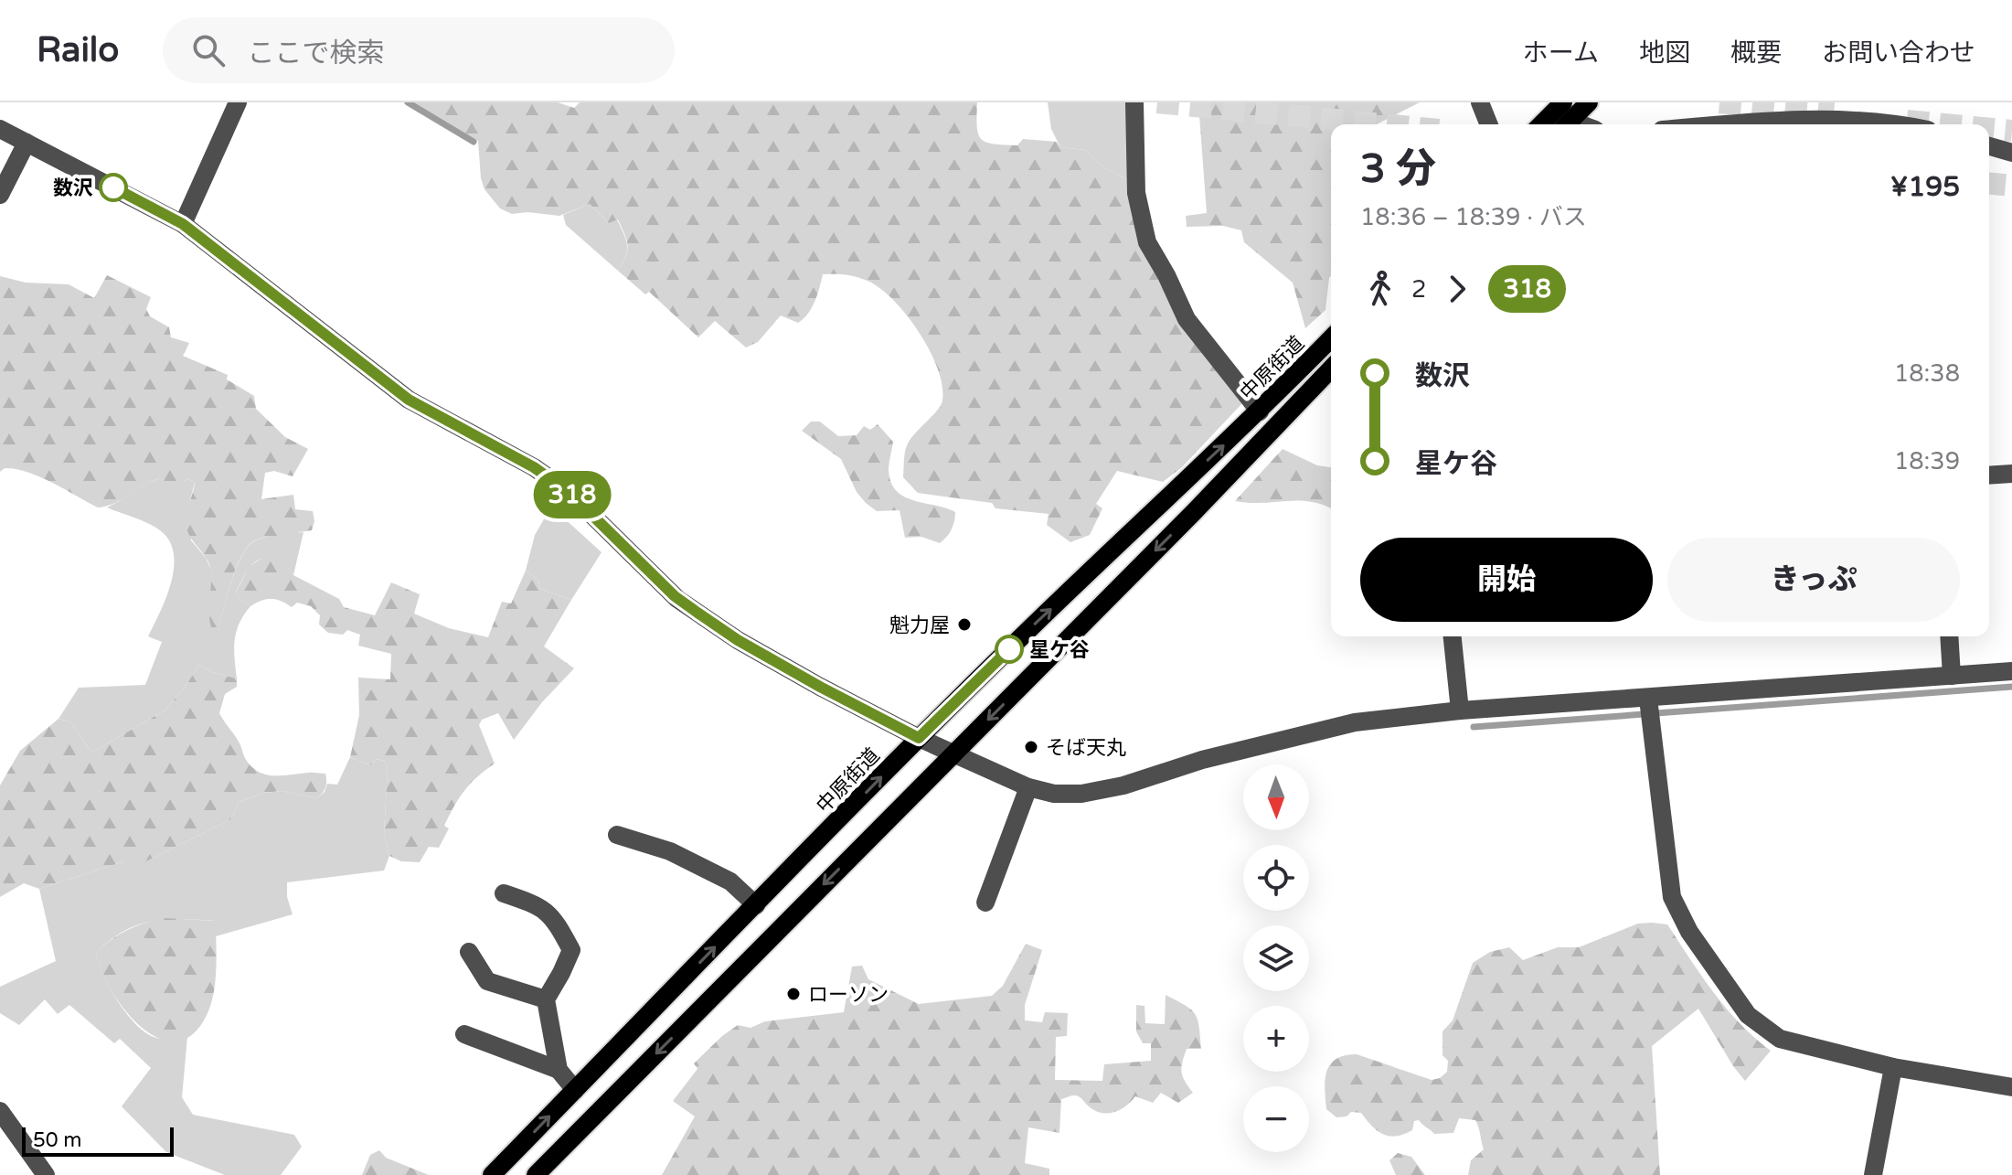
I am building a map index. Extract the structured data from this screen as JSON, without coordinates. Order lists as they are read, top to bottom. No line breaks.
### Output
{"streets":{"main road":["中原街道"]},"places":["数沢","魁力屋","星ケ谷","そば天丸","ローソン"],"lines":["bus line 318"],"scale_bar":"50 m","north":"bottom","page":{"header":"Railo","search":"ここで検索","nav":["ホーム","地図","概要","お問い合わせ"],"on_map":"318","heading":["3 分","18:36 – 18:39 · バス","¥195"],"legs":["2","318"],"list":[{"name":"数沢","value":"18:38"},{"name":"星ケ谷","value":"18:39"}],"buttons":["開始","きっぷ"],"map_buttons":["+","−"],"scale":"50 m"}}
